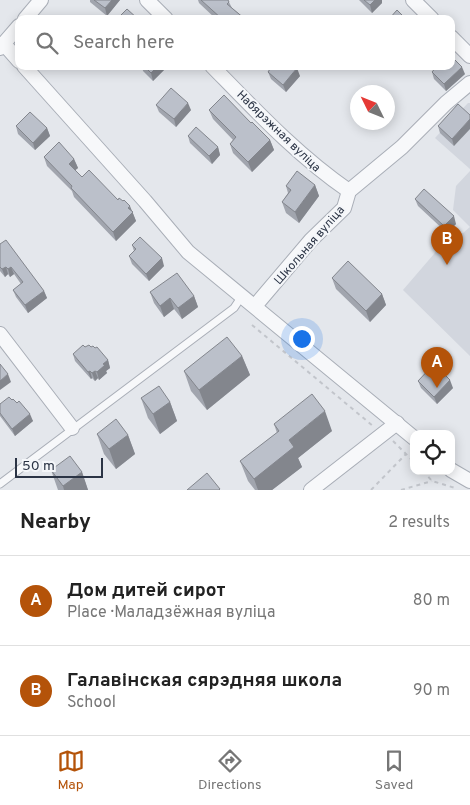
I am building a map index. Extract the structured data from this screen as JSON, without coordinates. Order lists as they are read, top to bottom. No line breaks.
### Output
{"streets":{"street":["Набярэжная вуліца","Школьная вуліца"]},"crossings":[["Набярэжная вуліца","Школьная вуліца"]],"scale_bar":"50 m","north":"top left","page":{"search":"Search here","pins":["B","A"],"scale":"50 m","heading":["Nearby","2 results"],"list":[{"mark":"A","name":"Дом дитей сирот","note":"Place · Маладзёжная вуліца","value":"80 m"},{"mark":"B","name":"Галавінская сярэдняя школа","note":"School","value":"90 m"}],"nav":["Map","Directions","Saved"]}}
